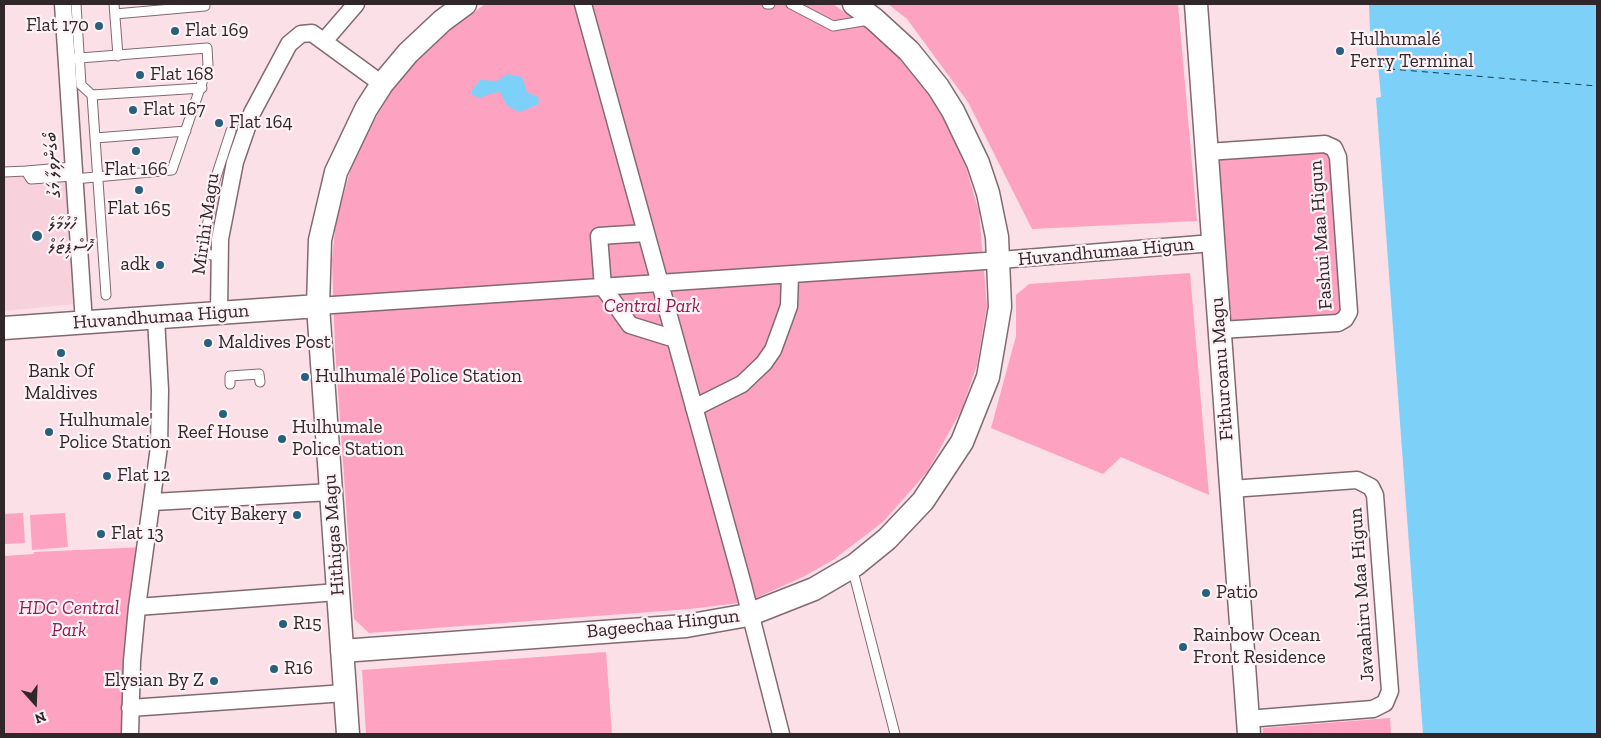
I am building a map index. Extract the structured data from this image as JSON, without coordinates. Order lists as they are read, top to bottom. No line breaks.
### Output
{"streets":{"street":["ބޯގަންވިލާ މަގު","Mirihi Magu","Fashui Maa Higun","Huvandhumaa Higun","Fithuroanu Magu","Hithigas Magu","Javaahiru Maa Higun","Bageechaa Hingun"]},"crossings":[["ބޯގަންވިލާ މަގު","Huvandhumaa Higun"],["Mirihi Magu","Huvandhumaa Higun"],["Fashui Maa Higun","Fithuroanu Magu"],["Huvandhumaa Higun","Fithuroanu Magu"],["Huvandhumaa Higun","Hithigas Magu"],["Huvandhumaa Higun","Bageechaa Hingun"],["Fithuroanu Magu","Javaahiru Maa Higun"],["Hithigas Magu","Bageechaa Hingun"]],"parks":["Central Park","HDC Central Park"],"places":["Flat 170","Flat 169","Hulhumalé Ferry Terminal","Flat 168","Flat 167","Flat 164","Flat 166","Flat 165","ހުޅުމާލެ ހޮސްޕިޓަލް","adk","Maldives Post","Bank Of Maldives","Hulhumalé Police Station","Reef House","Hulhumale' Police Station","Hulhumale Police Station","Flat 12","City Bakery","Flat 13","Patio","R15","Rainbow Ocean Front Residence","R16","Elysian By Z"],"north":"bottom"}
